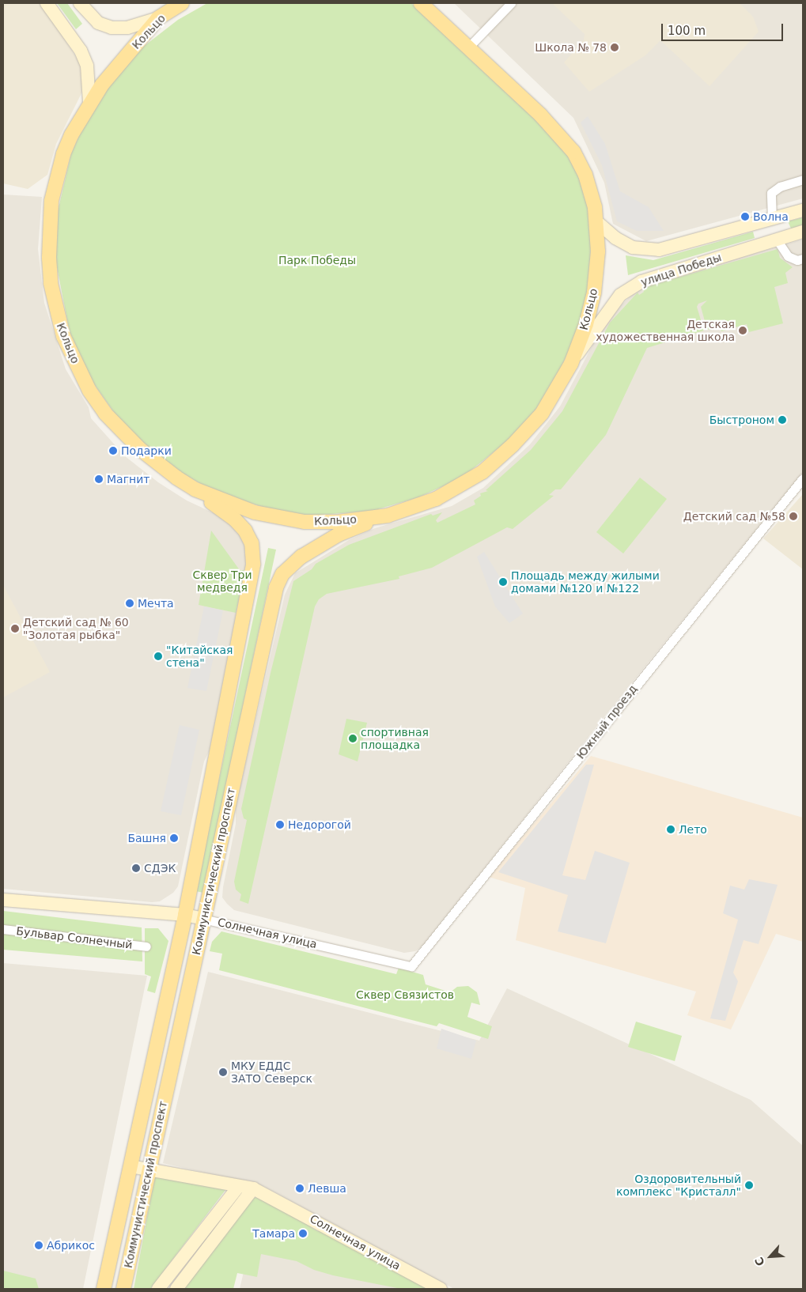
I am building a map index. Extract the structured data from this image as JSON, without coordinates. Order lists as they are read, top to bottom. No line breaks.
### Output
{"streets":{"main road":["Кольцо","Коммунистический проспект"],"street":["улица Победы","Южный проезд","Солнечная улица","Бульвар Солнечный"]},"crossings":[["Кольцо","улица Победы"],["Кольцо","Коммунистический проспект"],["Южный проезд","Солнечная улица"],["Коммунистический проспект","Солнечная улица"]],"parks":["Парк Победы","Сквер Три медведя","Сквер Связистов"],"places":["Школа № 78","Волна","Детская художественная школа","Быстроном","Подарки","Магнит","Детский сад №58","Площадь между жилыми домами №120 и №122","Мечта","Детский сад № 60 \"Золотая рыбка\"","\"Китайская стена\"","спортивная площадка","Недорогой","Лето","Башня","СДЭК","МКУ ЕДДС ЗАТО Северск","Оздоровительный комплекс \"Кристалл\"","Левша","Тамара","Абрикос"],"scale_bar":"100 m","north":"bottom left"}
